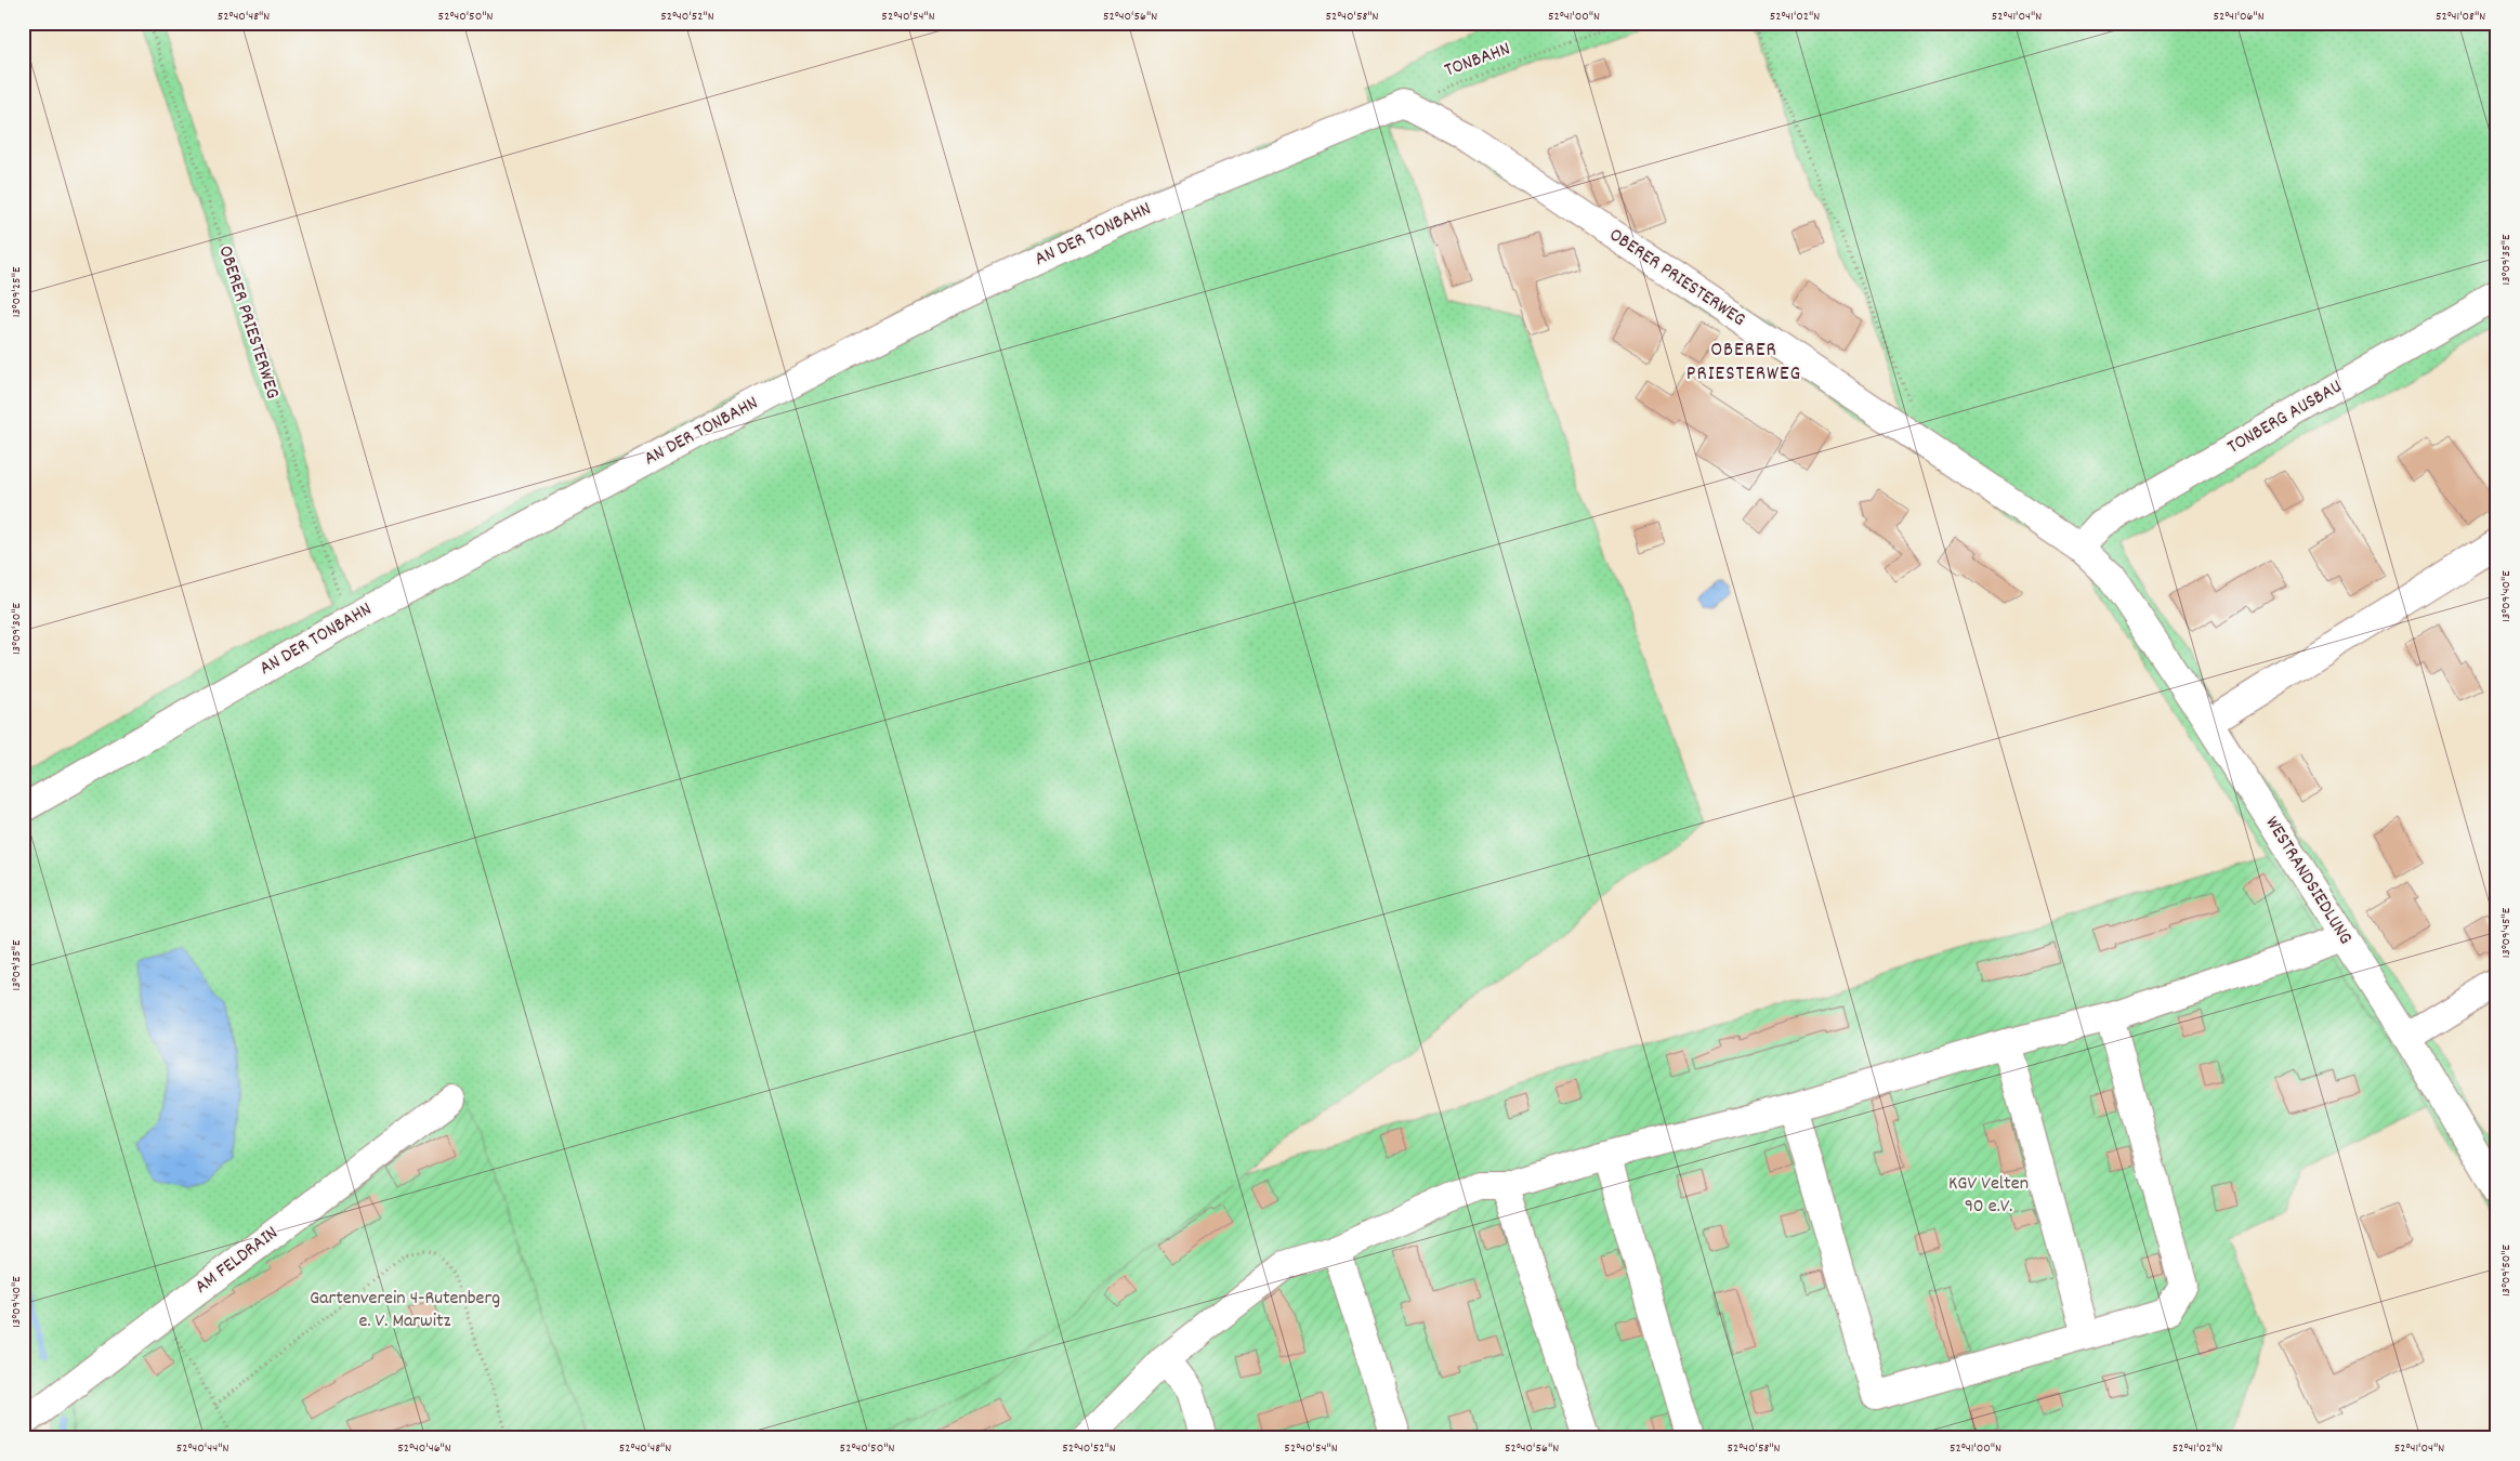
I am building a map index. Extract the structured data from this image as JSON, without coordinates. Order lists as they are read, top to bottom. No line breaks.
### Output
{"streets":{"street":["AN DER TONBAHN","OBERER PRIESTERWEG","TONBERG AUSBAU","WESTRANDSIEDLUNG","AM FELDRAIN"],"path":["TONBAHN"]},"crossings":[["TONBAHN","AN DER TONBAHN"],["TONBAHN","OBERER PRIESTERWEG"],["AN DER TONBAHN","OBERER PRIESTERWEG"],["OBERER PRIESTERWEG","TONBERG AUSBAU"],["OBERER PRIESTERWEG","WESTRANDSIEDLUNG"],["TONBERG AUSBAU","WESTRANDSIEDLUNG"]],"districts":["OBERER PRIESTERWEG"],"parks":["KGV Velten 90 e.V.","Gartenverein 4-Rutenberg e. V. Marwitz"],"coordinates":["52°40'48\"N","52°40'50\"N","52°40'52\"N","52°40'54\"N","52°40'56\"N","52°40'58\"N","52°41'00\"N","52°41'02\"N","52°41'04\"N","52°41'06\"N","52°41'08\"N","13°09'35\"E","13°09'25\"E","13°09'40\"E","13°09'30\"E","13°09'45\"E","13°09'50\"E","52°40'44\"N","52°40'46\"N"]}
